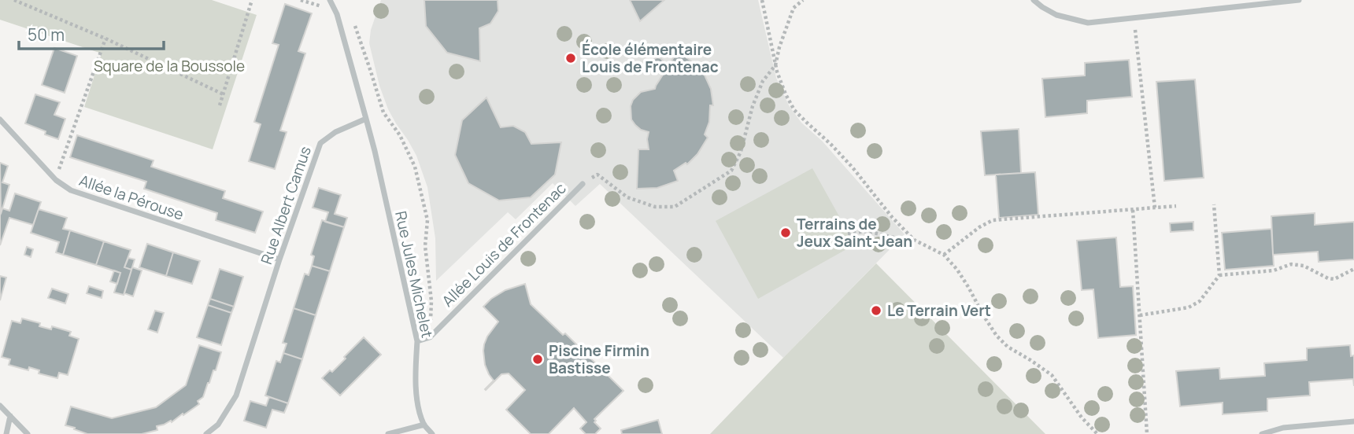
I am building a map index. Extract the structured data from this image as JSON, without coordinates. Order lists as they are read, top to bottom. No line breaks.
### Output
{"streets":{"street":["Allée la Pérouse","Rue Albert Camus","Allée Louis de Frontenac","Rue Jules Michelet"]},"crossings":[["Allée la Pérouse","Rue Albert Camus"],["Rue Albert Camus","Rue Jules Michelet"],["Allée Louis de Frontenac","Rue Jules Michelet"]],"parks":["Square de la Boussole"],"places":["École élémentaire Louis de Frontenac","Terrains de Jeux Saint-Jean","Le Terrain Vert","Piscine Firmin Bastisse"],"scale_bar":"50 m"}
